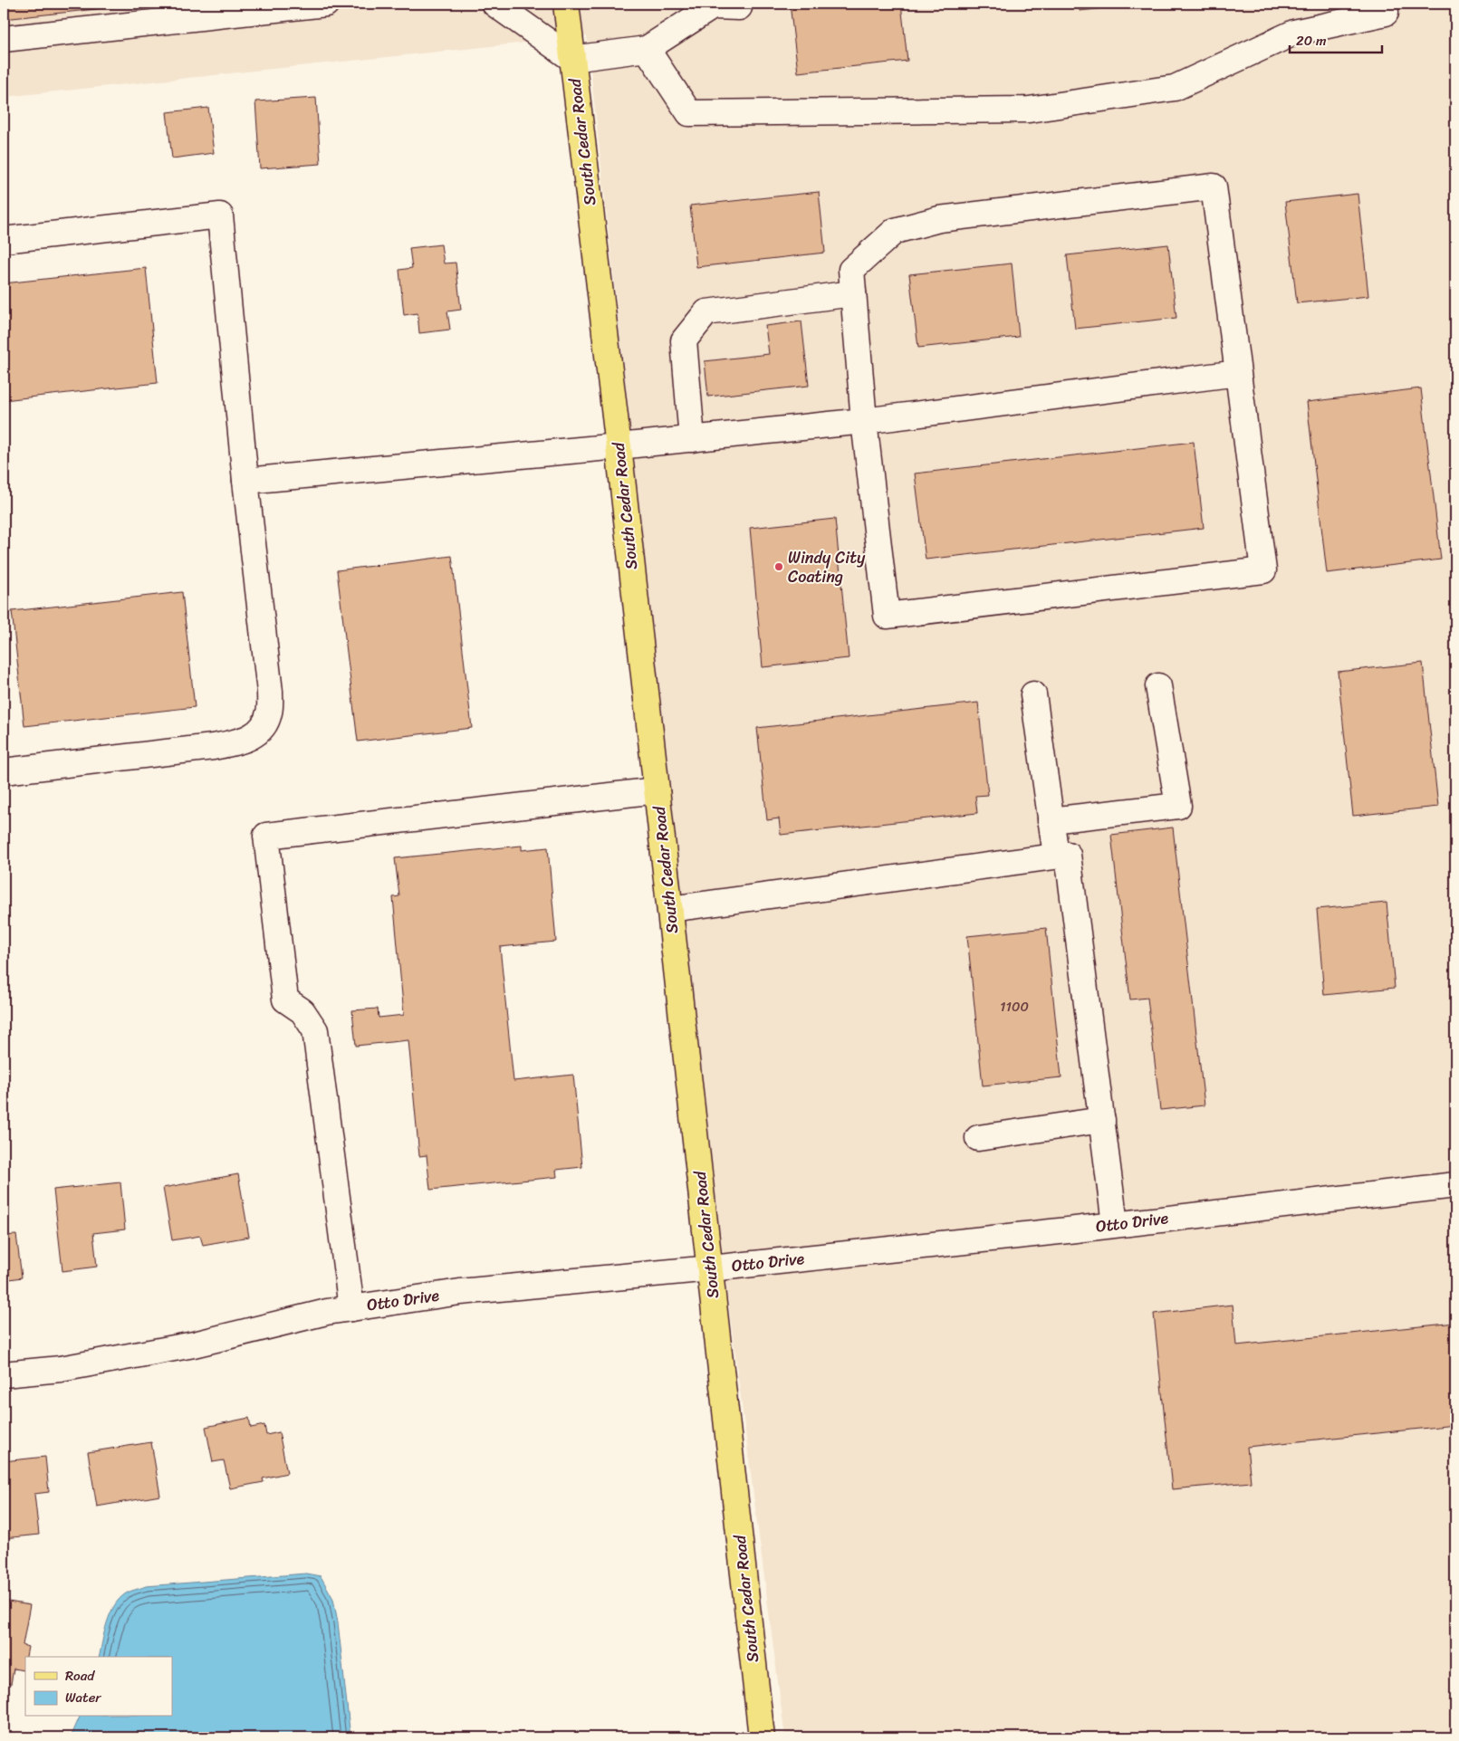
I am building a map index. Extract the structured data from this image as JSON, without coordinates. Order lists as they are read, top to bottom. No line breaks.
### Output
{"streets":{"main road":["South Cedar Road"],"street":["Otto Drive"]},"crossings":[["South Cedar Road","Otto Drive"]],"places":["Windy City Coating"],"house_numbers":["1100"],"legend":["Road","Water"],"scale_bar":"20 m"}
